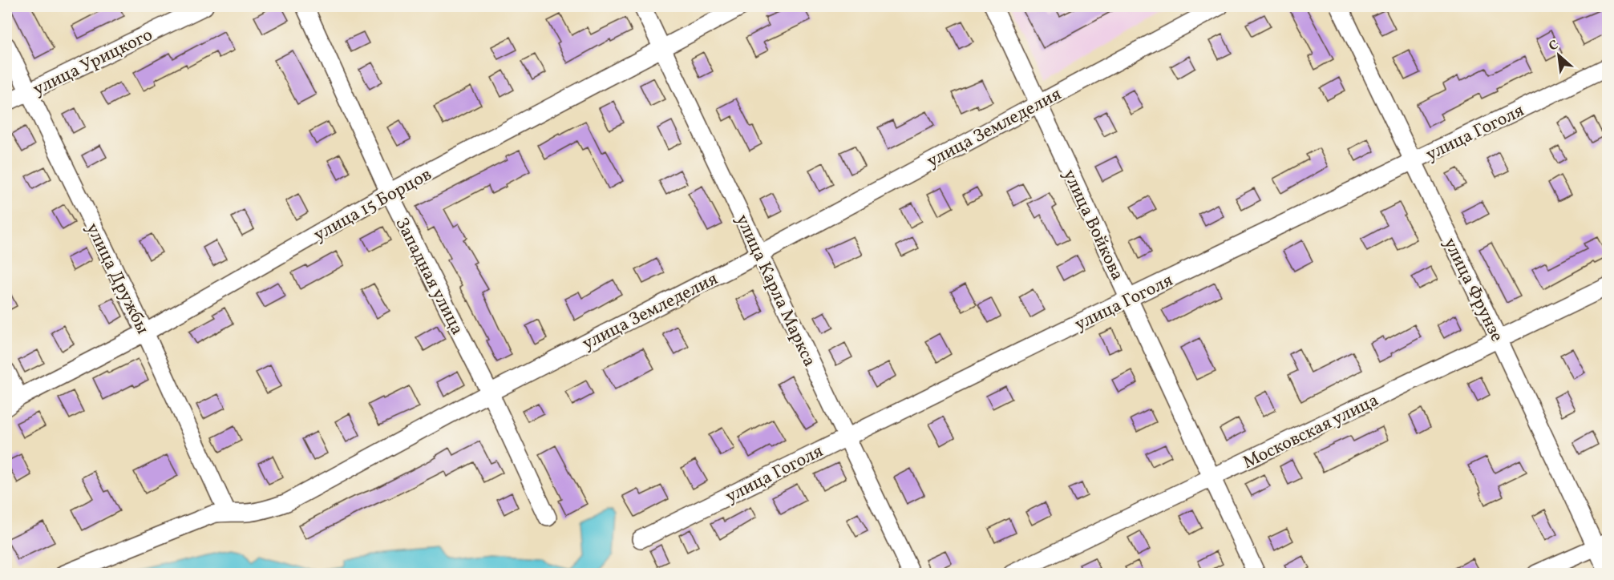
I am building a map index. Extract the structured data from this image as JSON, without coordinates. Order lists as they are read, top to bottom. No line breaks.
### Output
{"streets":{"street":["улица Урицкого","улица Земледелия","улица Гоголя","улица 15 Борцов","улица Войкова","Западная улица","улица Дружбы","улица Фрунзе","улица Карла Маркса","Московская улица"]},"crossings":[["улица Урицкого","улица Дружбы"],["улица Земледелия","улица Войкова"],["улица Земледелия","Западная улица"],["улица Земледелия","улица Дружбы"],["улица Земледелия","улица Карла Маркса"],["улица Гоголя","улица Войкова"],["улица Гоголя","улица Фрунзе"],["улица Гоголя","улица Карла Маркса"],["улица 15 Борцов","Западная улица"],["улица 15 Борцов","улица Дружбы"],["улица 15 Борцов","улица Карла Маркса"],["улица Войкова","Московская улица"],["улица Фрунзе","Московская улица"]],"north":"top left"}
